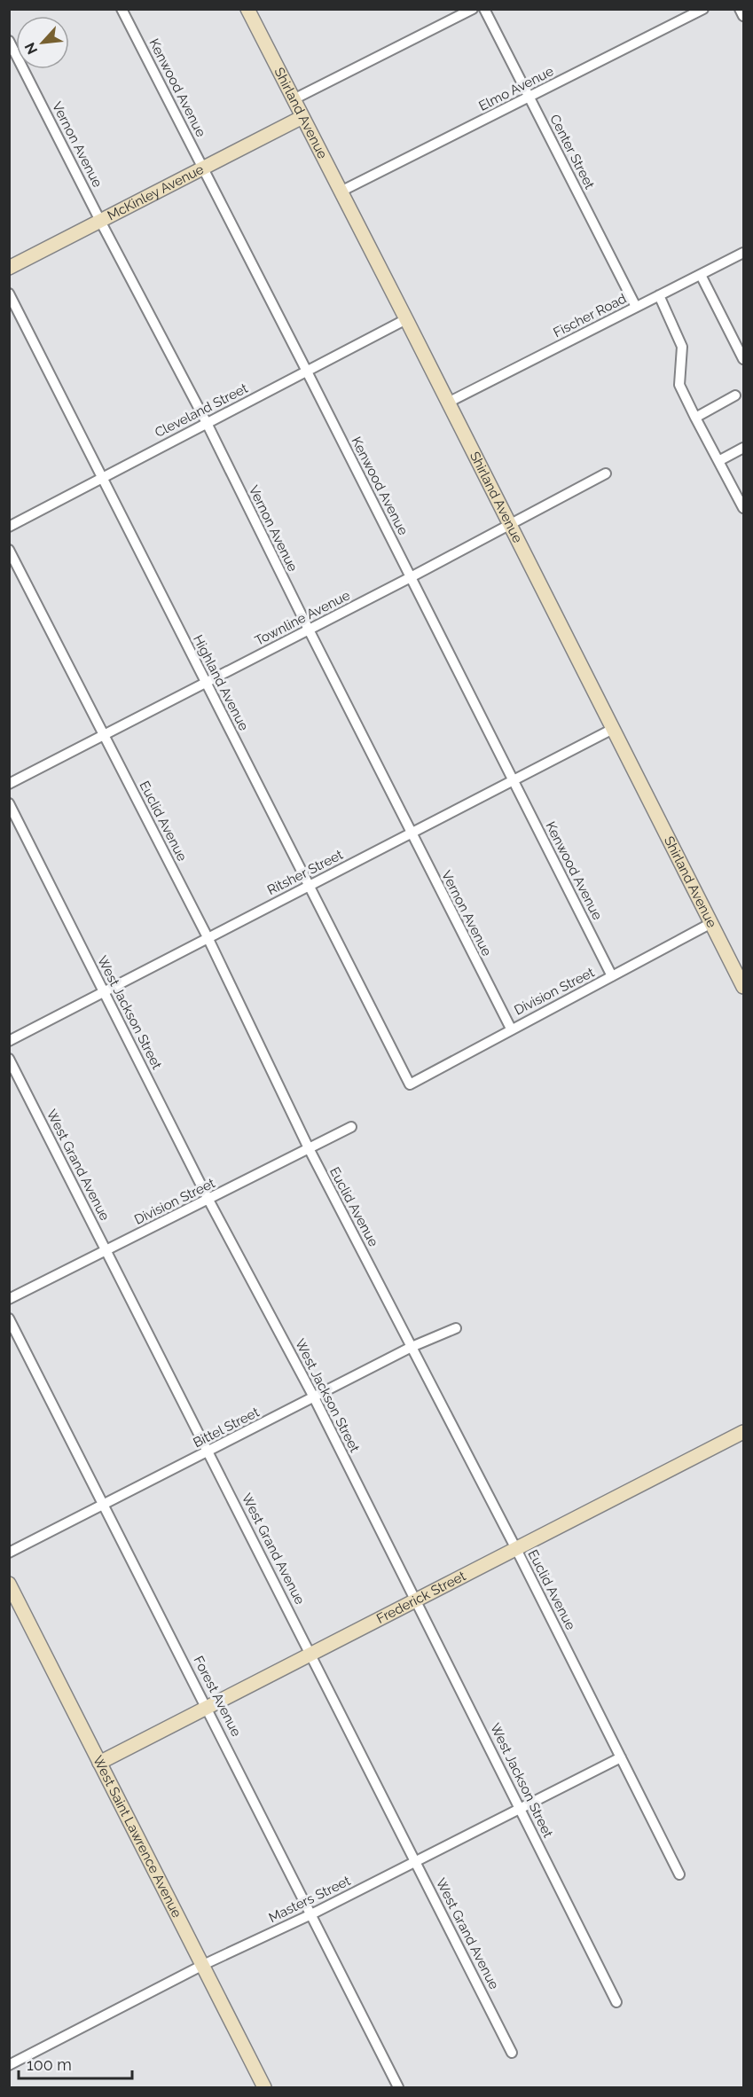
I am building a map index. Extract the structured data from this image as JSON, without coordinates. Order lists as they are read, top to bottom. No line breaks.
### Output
{"streets":{"street":["Kenwood Avenue","Elmo Avenue","Shirland Avenue","Vernon Avenue","Center Street","McKinley Avenue","Fischer Road","Cleveland Street","Townline Avenue","Highland Avenue","Euclid Avenue","Ritsher Street","Division Street","West Jackson Street","West Grand Avenue","Bittel Street","Frederick Street","Forest Avenue","West Saint Lawrence Avenue","Masters Street"]},"crossings":[["Kenwood Avenue","McKinley Avenue"],["Kenwood Avenue","Cleveland Street"],["Kenwood Avenue","Townline Avenue"],["Kenwood Avenue","Ritsher Street"],["Kenwood Avenue","Division Street"],["Elmo Avenue","Shirland Avenue"],["Elmo Avenue","Center Street"],["Shirland Avenue","McKinley Avenue"],["Shirland Avenue","Fischer Road"],["Shirland Avenue","Cleveland Street"],["Shirland Avenue","Townline Avenue"],["Shirland Avenue","Ritsher Street"],["Shirland Avenue","Division Street"],["Vernon Avenue","McKinley Avenue"],["Vernon Avenue","Cleveland Street"],["Vernon Avenue","Townline Avenue"],["Vernon Avenue","Ritsher Street"],["Vernon Avenue","Division Street"],["Center Street","Fischer Road"],["Cleveland Street","Highland Avenue"],["Townline Avenue","Highland Avenue"],["Townline Avenue","Euclid Avenue"],["Highland Avenue","Ritsher Street"],["Highland Avenue","Division Street"],["Euclid Avenue","Ritsher Street"],["Euclid Avenue","Division Street"],["Euclid Avenue","Bittel Street"],["Euclid Avenue","Frederick Street"],["Euclid Avenue","Masters Street"],["Ritsher Street","West Jackson Street"],["Division Street","West Jackson Street"],["Division Street","West Grand Avenue"],["West Jackson Street","Bittel Street"],["West Jackson Street","Frederick Street"],["West Jackson Street","Masters Street"],["West Grand Avenue","Bittel Street"],["West Grand Avenue","Frederick Street"],["West Grand Avenue","Masters Street"],["Bittel Street","Forest Avenue"],["Frederick Street","Forest Avenue"],["Frederick Street","West Saint Lawrence Avenue"],["Forest Avenue","Masters Street"],["West Saint Lawrence Avenue","Masters Street"]],"scale_bar":"100 m","north":"bottom left"}
